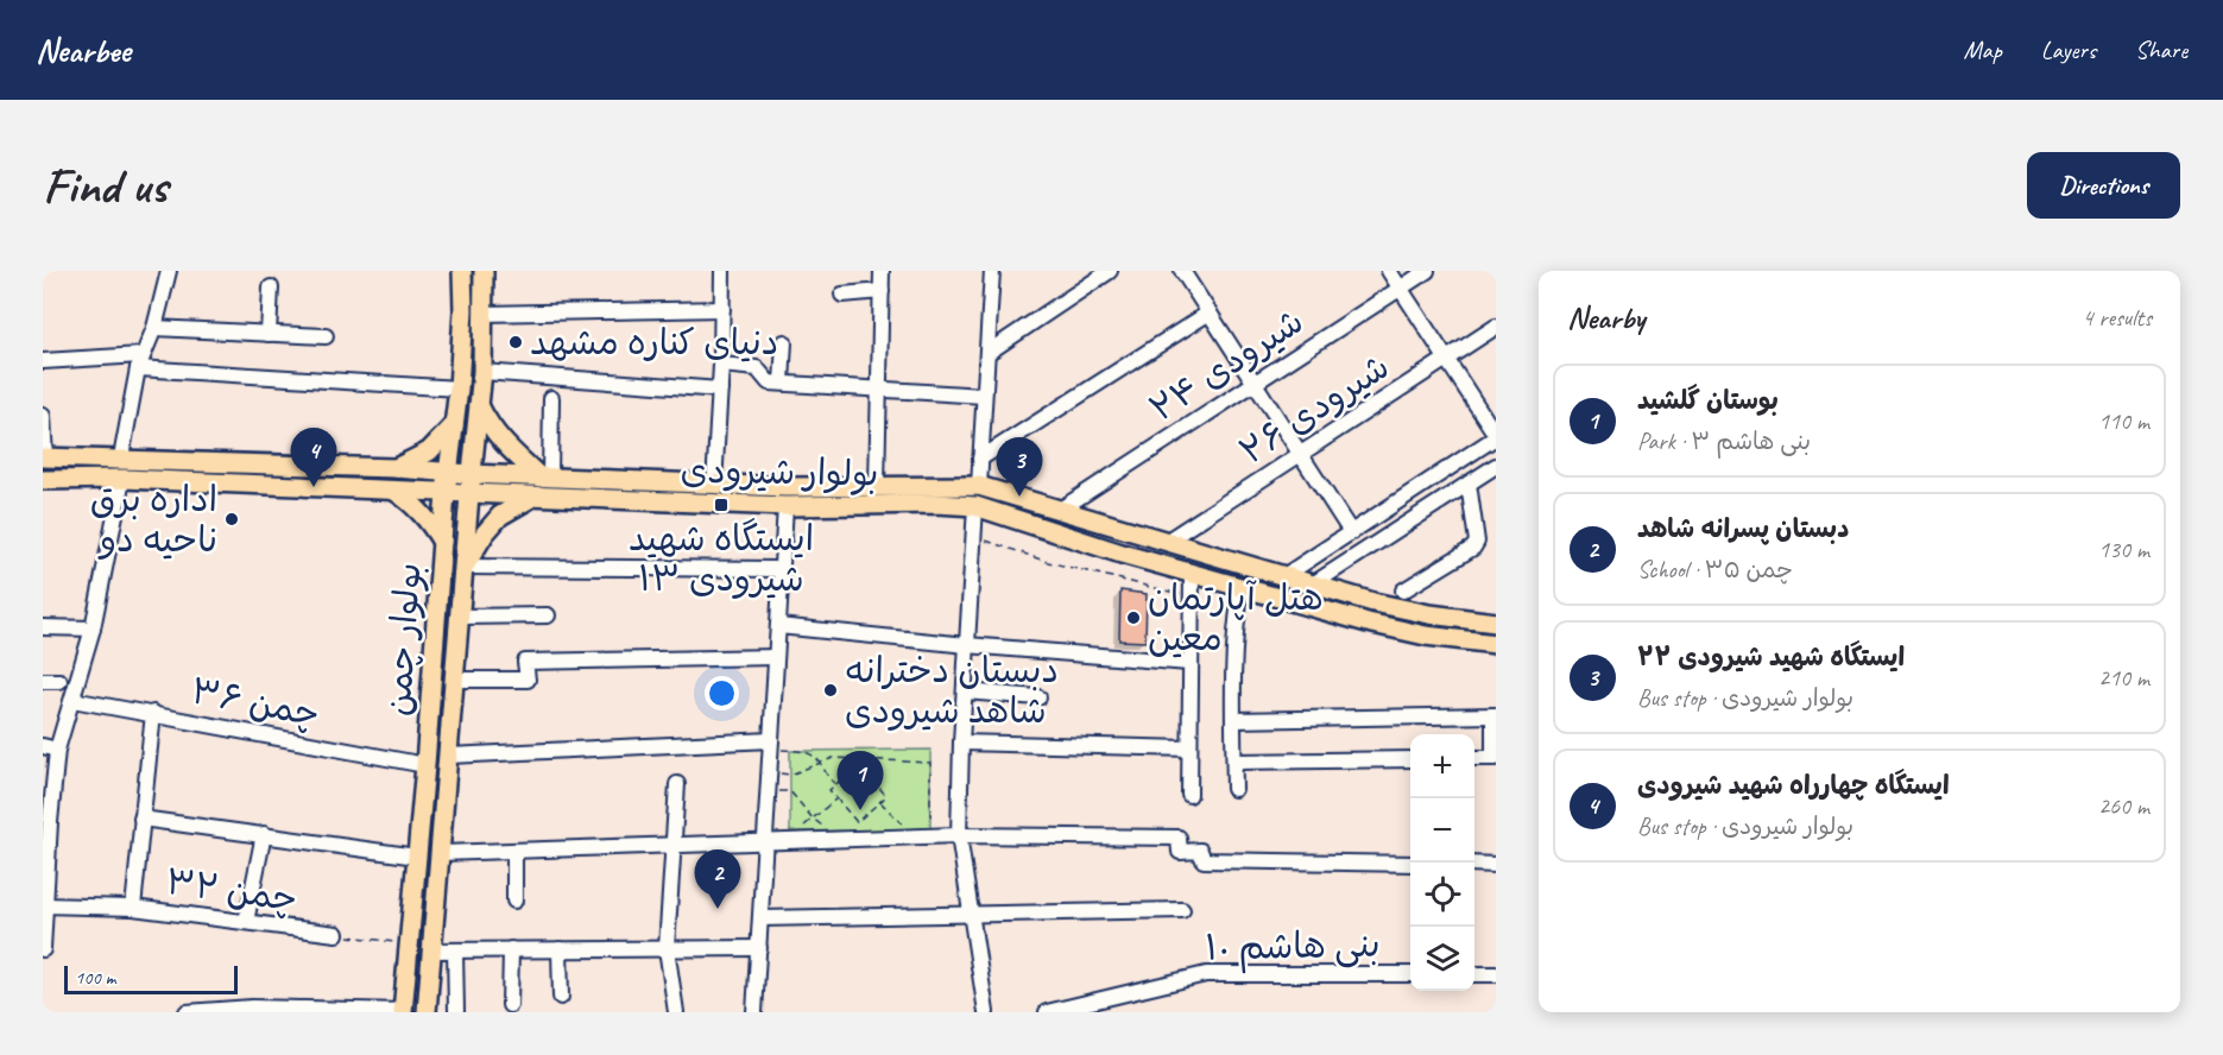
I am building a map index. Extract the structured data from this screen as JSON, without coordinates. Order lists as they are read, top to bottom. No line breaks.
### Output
{"streets":{"main road":["بولوار شیرودی","بولوار چمن"],"street":["شیرودی ۲۴","شیرودی ۲۶","چمن ۳۶","چمن ۳۲","بنی هاشم ۱۰"]},"crossings":[["شیرودی ۲۴","بولوار شیرودی"],["شیرودی ۲۶","بولوار شیرودی"],["بولوار شیرودی","بولوار چمن"],["بولوار چمن","چمن ۳۶"],["بولوار چمن","چمن ۳۲"]],"places":{"other":["دنیای کناره مشهد","اداره برق ناحیه دو","هتل آپارتمان معین","دبستان دخترانه شاهد شیرودی"],"transit":["ایستگاه شهید شیرودی ۱۳"]},"scale_bar":"100 m","page":{"header":"Nearbee","nav":["Map","Layers","Share"],"buttons":"Directions","title":"Find us","heading":["Nearby","4 results"],"list":[{"mark":"1","name":"بوستان گلشید","note":"Park · بنی هاشم ۳","value":"110 m"},{"mark":"2","name":"دبستان پسرانه شاهد","note":"School · چمن ۳۵","value":"130 m"},{"mark":"3","name":"ایستگاه شهید شیرودی ۲۲","note":"Bus stop · بولوار شیرودی","value":"210 m"},{"mark":"4","name":"ایستگاه چهارراه شهید شیرودی","note":"Bus stop · بولوار شیرودی","value":"260 m"}],"pins":["4","3","1","2"],"map_buttons":["+","−"],"scale":"100 m"}}
